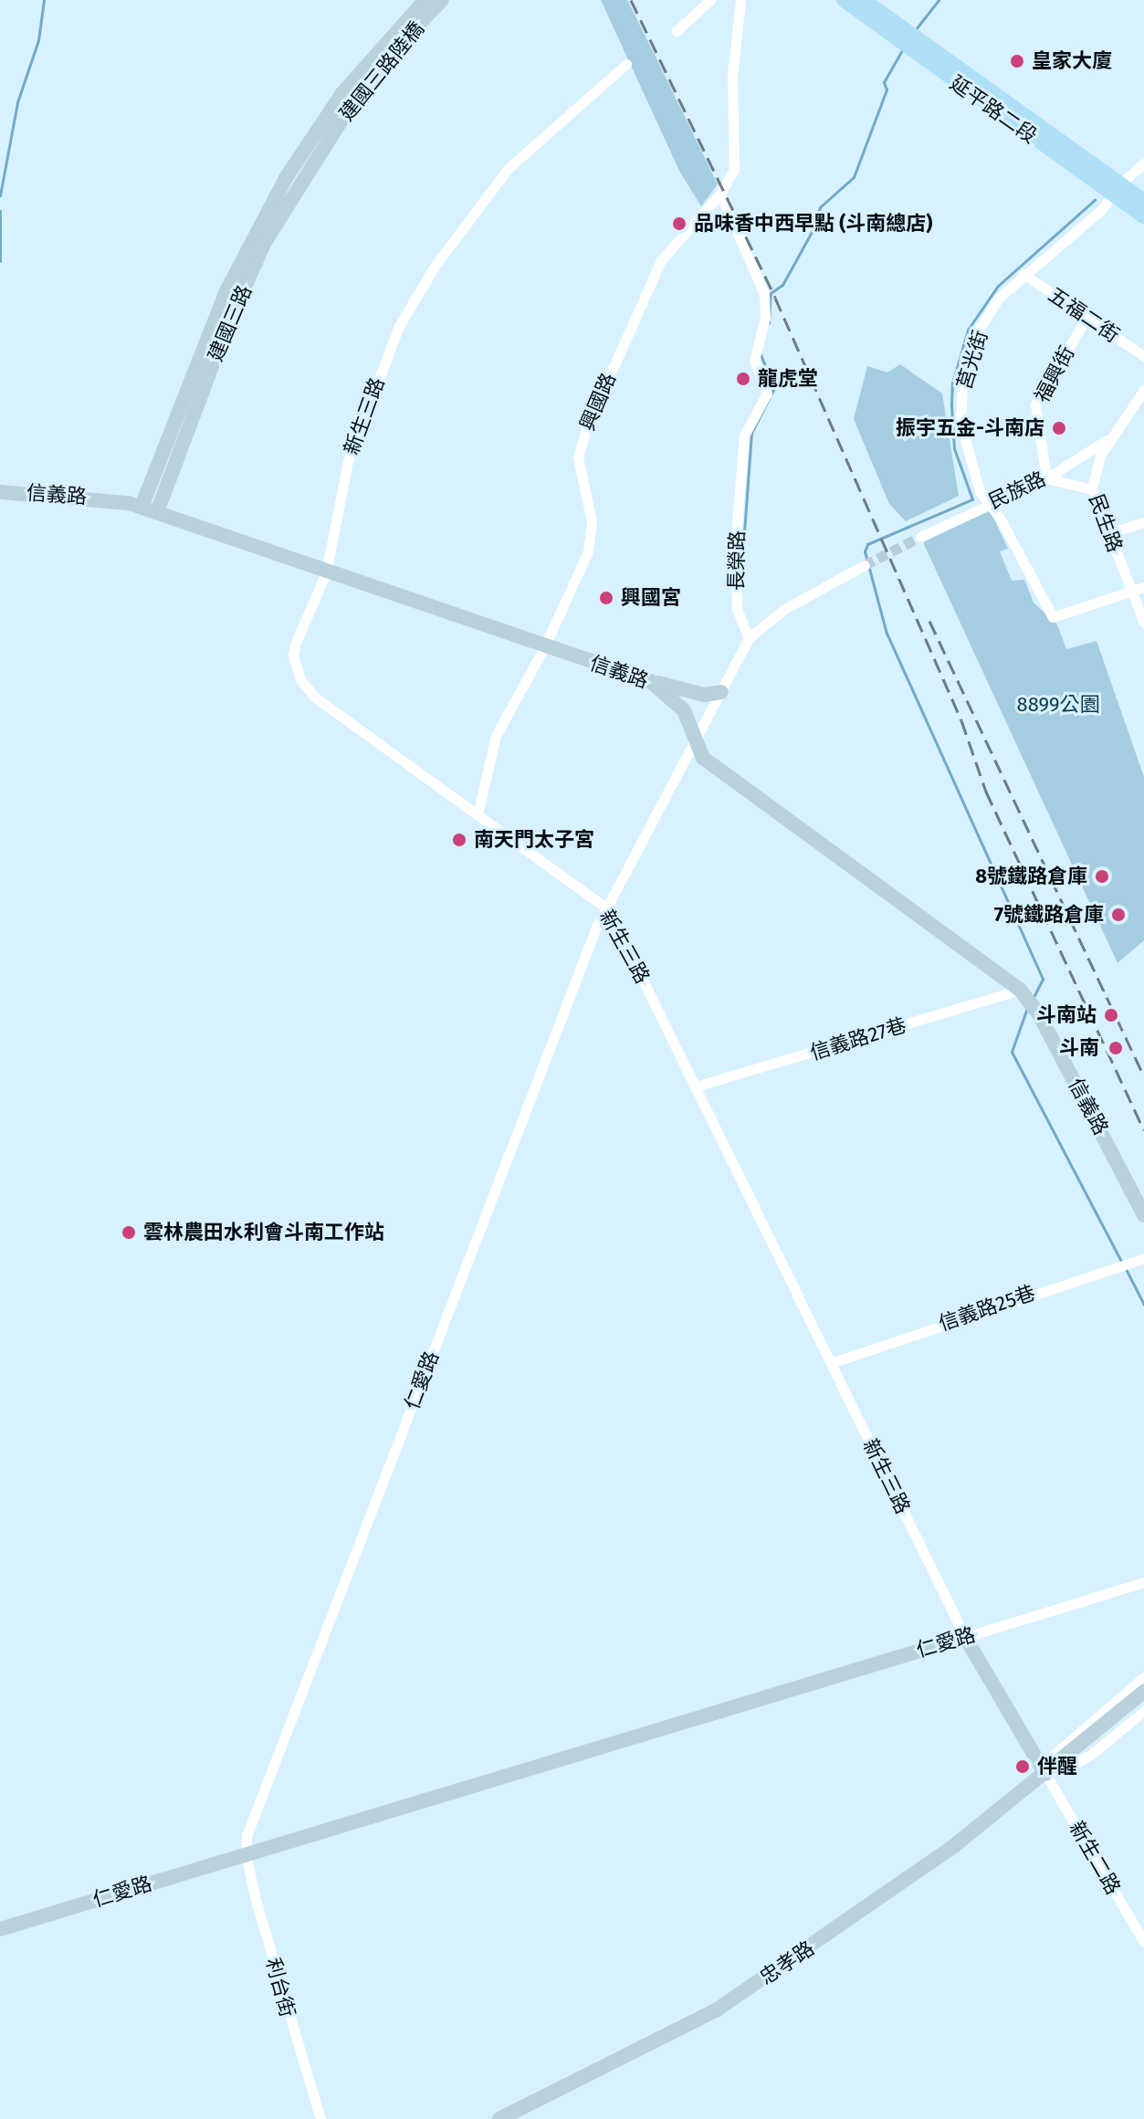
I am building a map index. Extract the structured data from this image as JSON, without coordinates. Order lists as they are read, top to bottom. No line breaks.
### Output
{"streets":{"main road":["延平路二段"],"street":["建國三路陸橋","五福二街","建國三路","莒光街","福興街","興國路","新生三路","民族路","信義路","民生路","長榮路","信義路27巷","信義路25巷","仁愛路","新生二路","忠孝路","利台街"]},"crossings":[["建國三路陸橋","建國三路"],["延平路二段","莒光街"],["五福二街","莒光街"],["五福二街","福興街"],["建國三路","信義路"],["莒光街","民族路"],["莒光街","民生路"],["福興街","民族路"],["興國路","新生三路"],["興國路","信義路"],["興國路","長榮路"],["新生三路","信義路"],["新生三路","信義路27巷"],["新生三路","信義路25巷"],["新生三路","仁愛路"],["新生三路","新生二路"],["新生三路","忠孝路"],["民族路","民生路"],["信義路","信義路27巷"],["仁愛路","利台街"],["新生二路","忠孝路"]],"parks":["8899公園"],"places":["皇家大廈","品味香中西早點 (斗南總店)","龍虎堂","振宇五金-斗南店","興國宮","南天門太子宮","8號鐵路倉庫","7號鐵路倉庫","斗南站","斗南","雲林農田水利會斗南工作站","伴醒"]}
